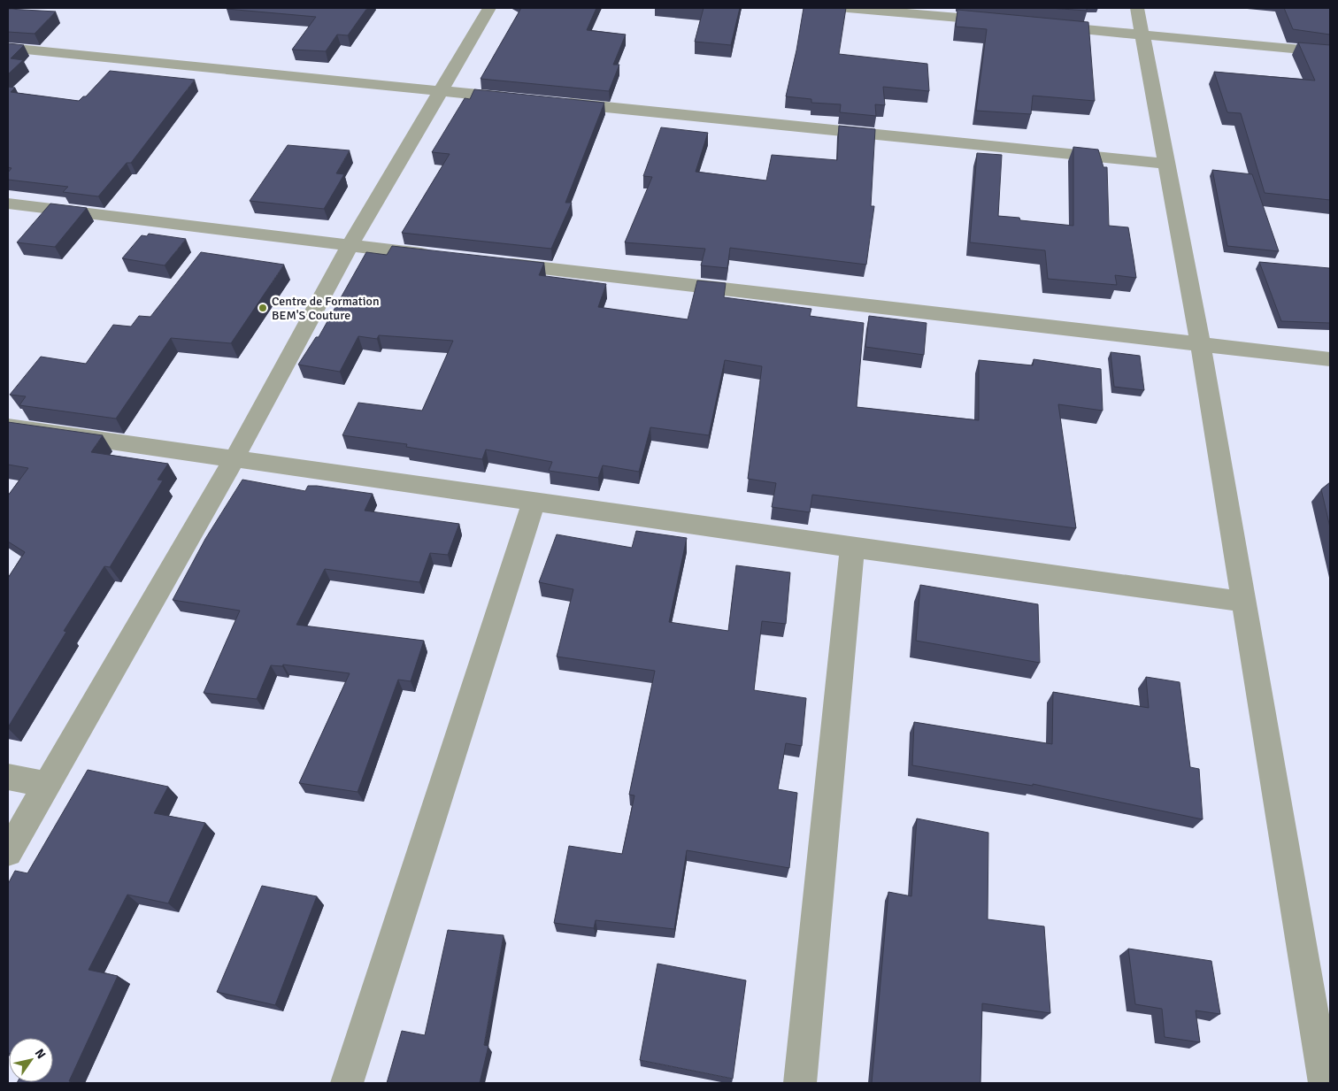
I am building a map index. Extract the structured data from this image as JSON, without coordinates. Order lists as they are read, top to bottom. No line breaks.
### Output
{"places":["Centre de Formation BEM'S Couture"],"north":"top right"}
